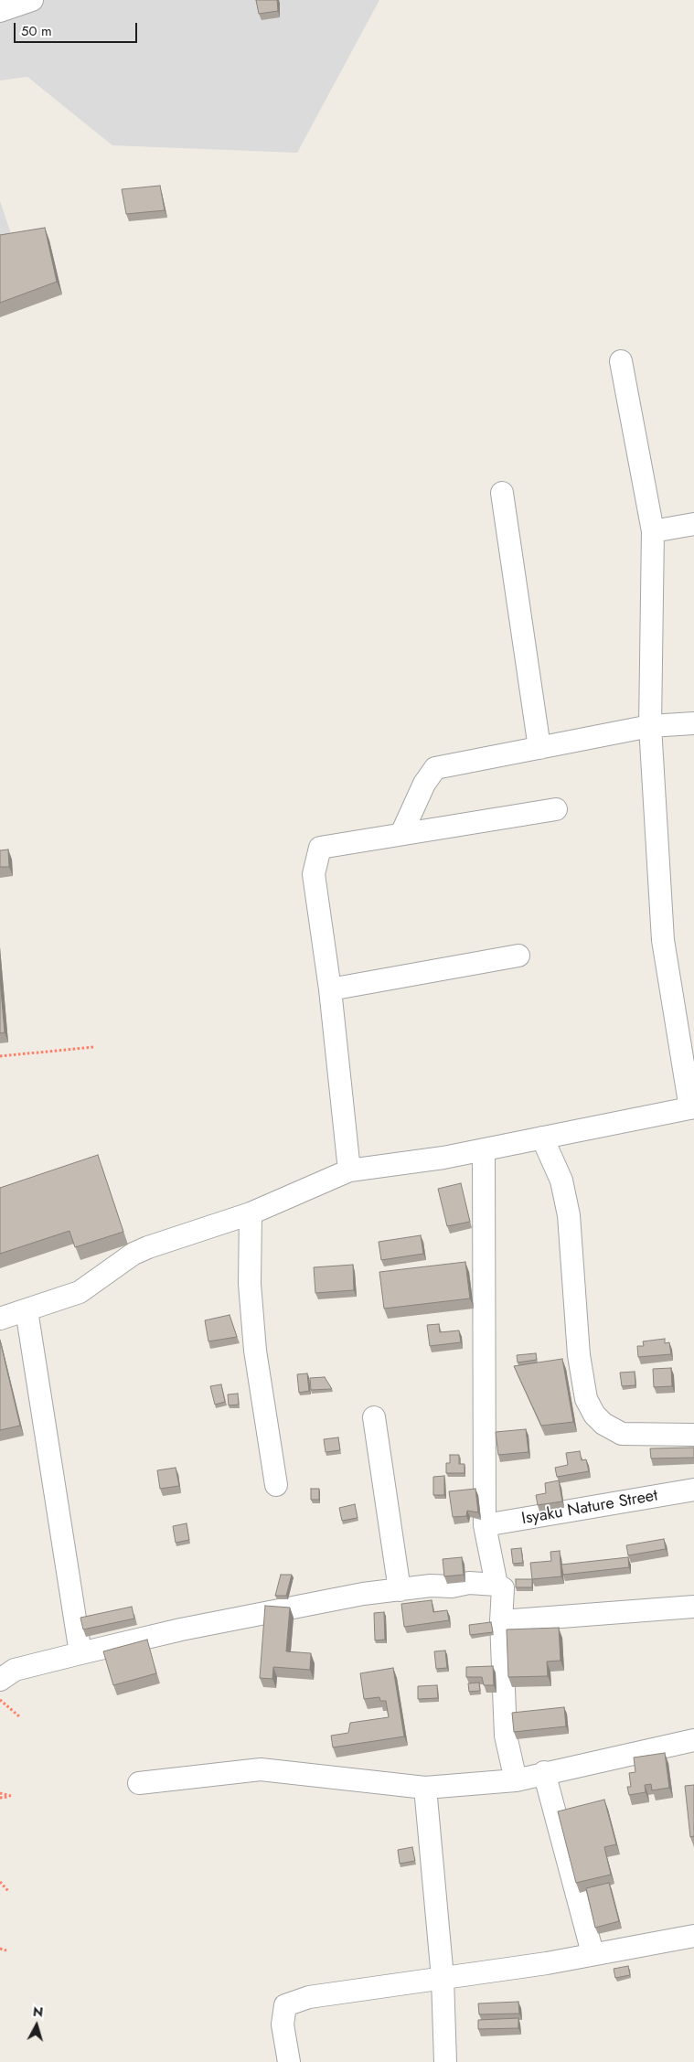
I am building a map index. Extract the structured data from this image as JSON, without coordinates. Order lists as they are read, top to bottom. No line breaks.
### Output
{"streets":{"street":["Isyaku Nature Street"]},"scale_bar":"50 m","north":"top"}
